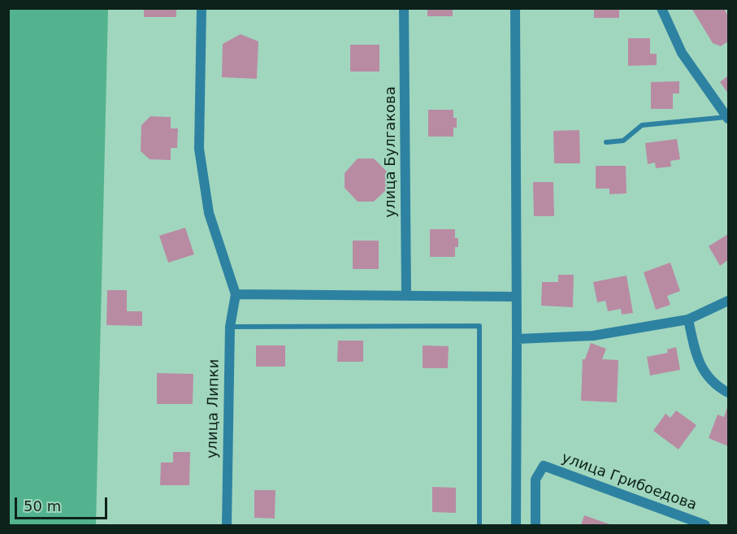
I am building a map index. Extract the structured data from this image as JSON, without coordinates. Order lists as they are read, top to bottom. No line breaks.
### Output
{"streets":{"street":["улица Булгакова","улица Липки","улица Грибоедова"]},"scale_bar":"50 m"}
